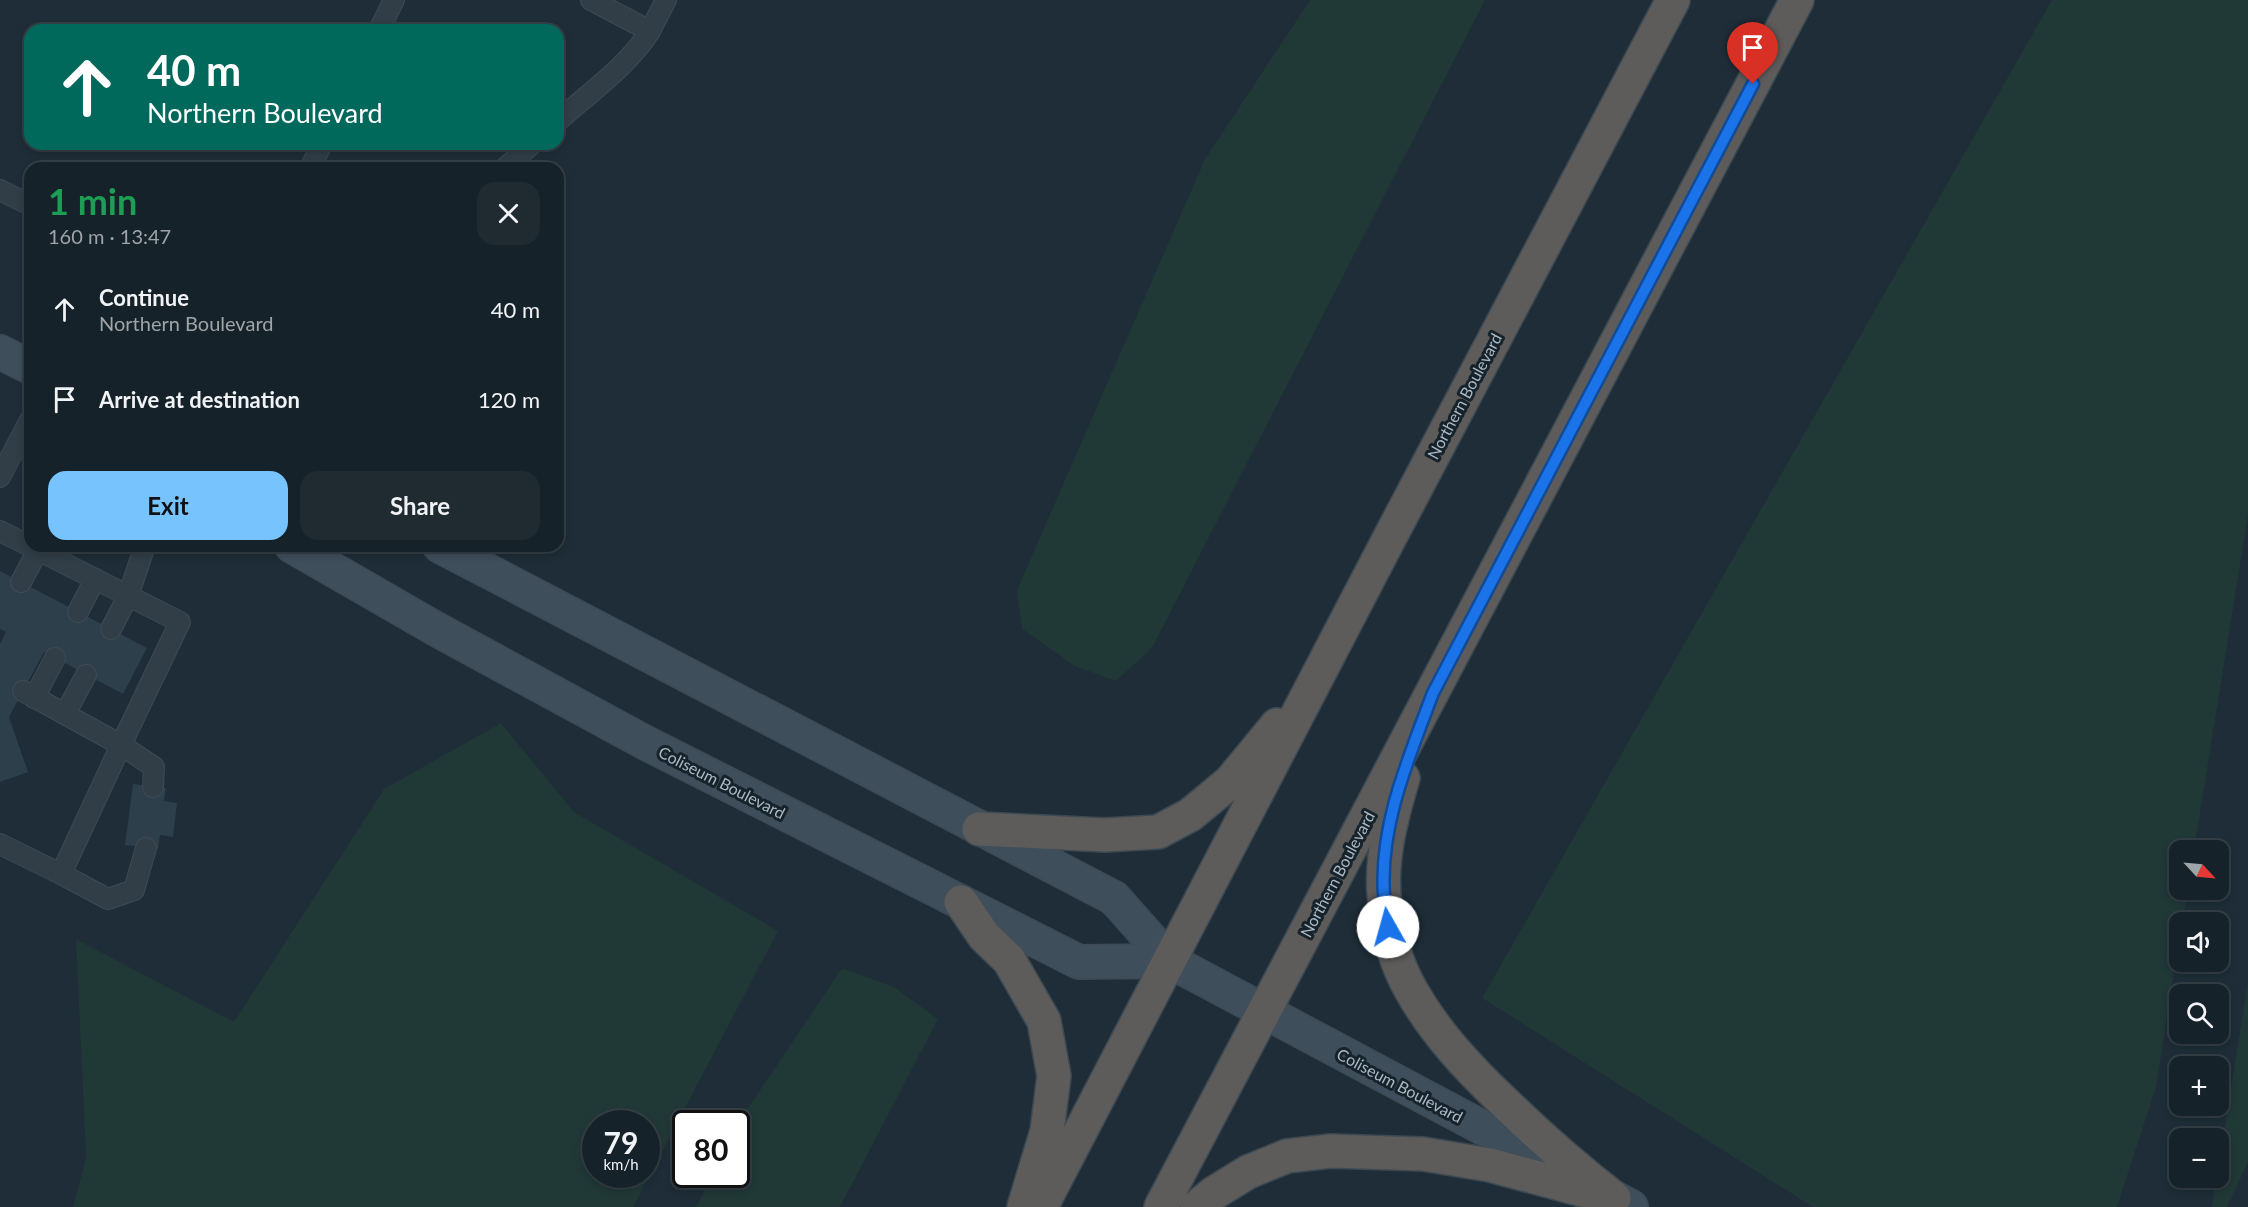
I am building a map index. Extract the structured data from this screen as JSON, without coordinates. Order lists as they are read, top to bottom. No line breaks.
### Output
{"streets":{"highway":["Northern Boulevard"],"main road":["Coliseum Boulevard"]},"crossings":[["Northern Boulevard","Coliseum Boulevard"]],"north":"bottom right","page":{"turn":["40 m","Northern Boulevard"],"heading":["1 min","160 m · 13:47"],"list":[{"name":"Continue","note":"Northern Boulevard","value":"40 m"},{"name":"Arrive at destination","value":"120 m"}],"buttons":["Exit","Share"],"map_buttons":["+","−"],"speed":"79 km/h","limit":"80"}}
